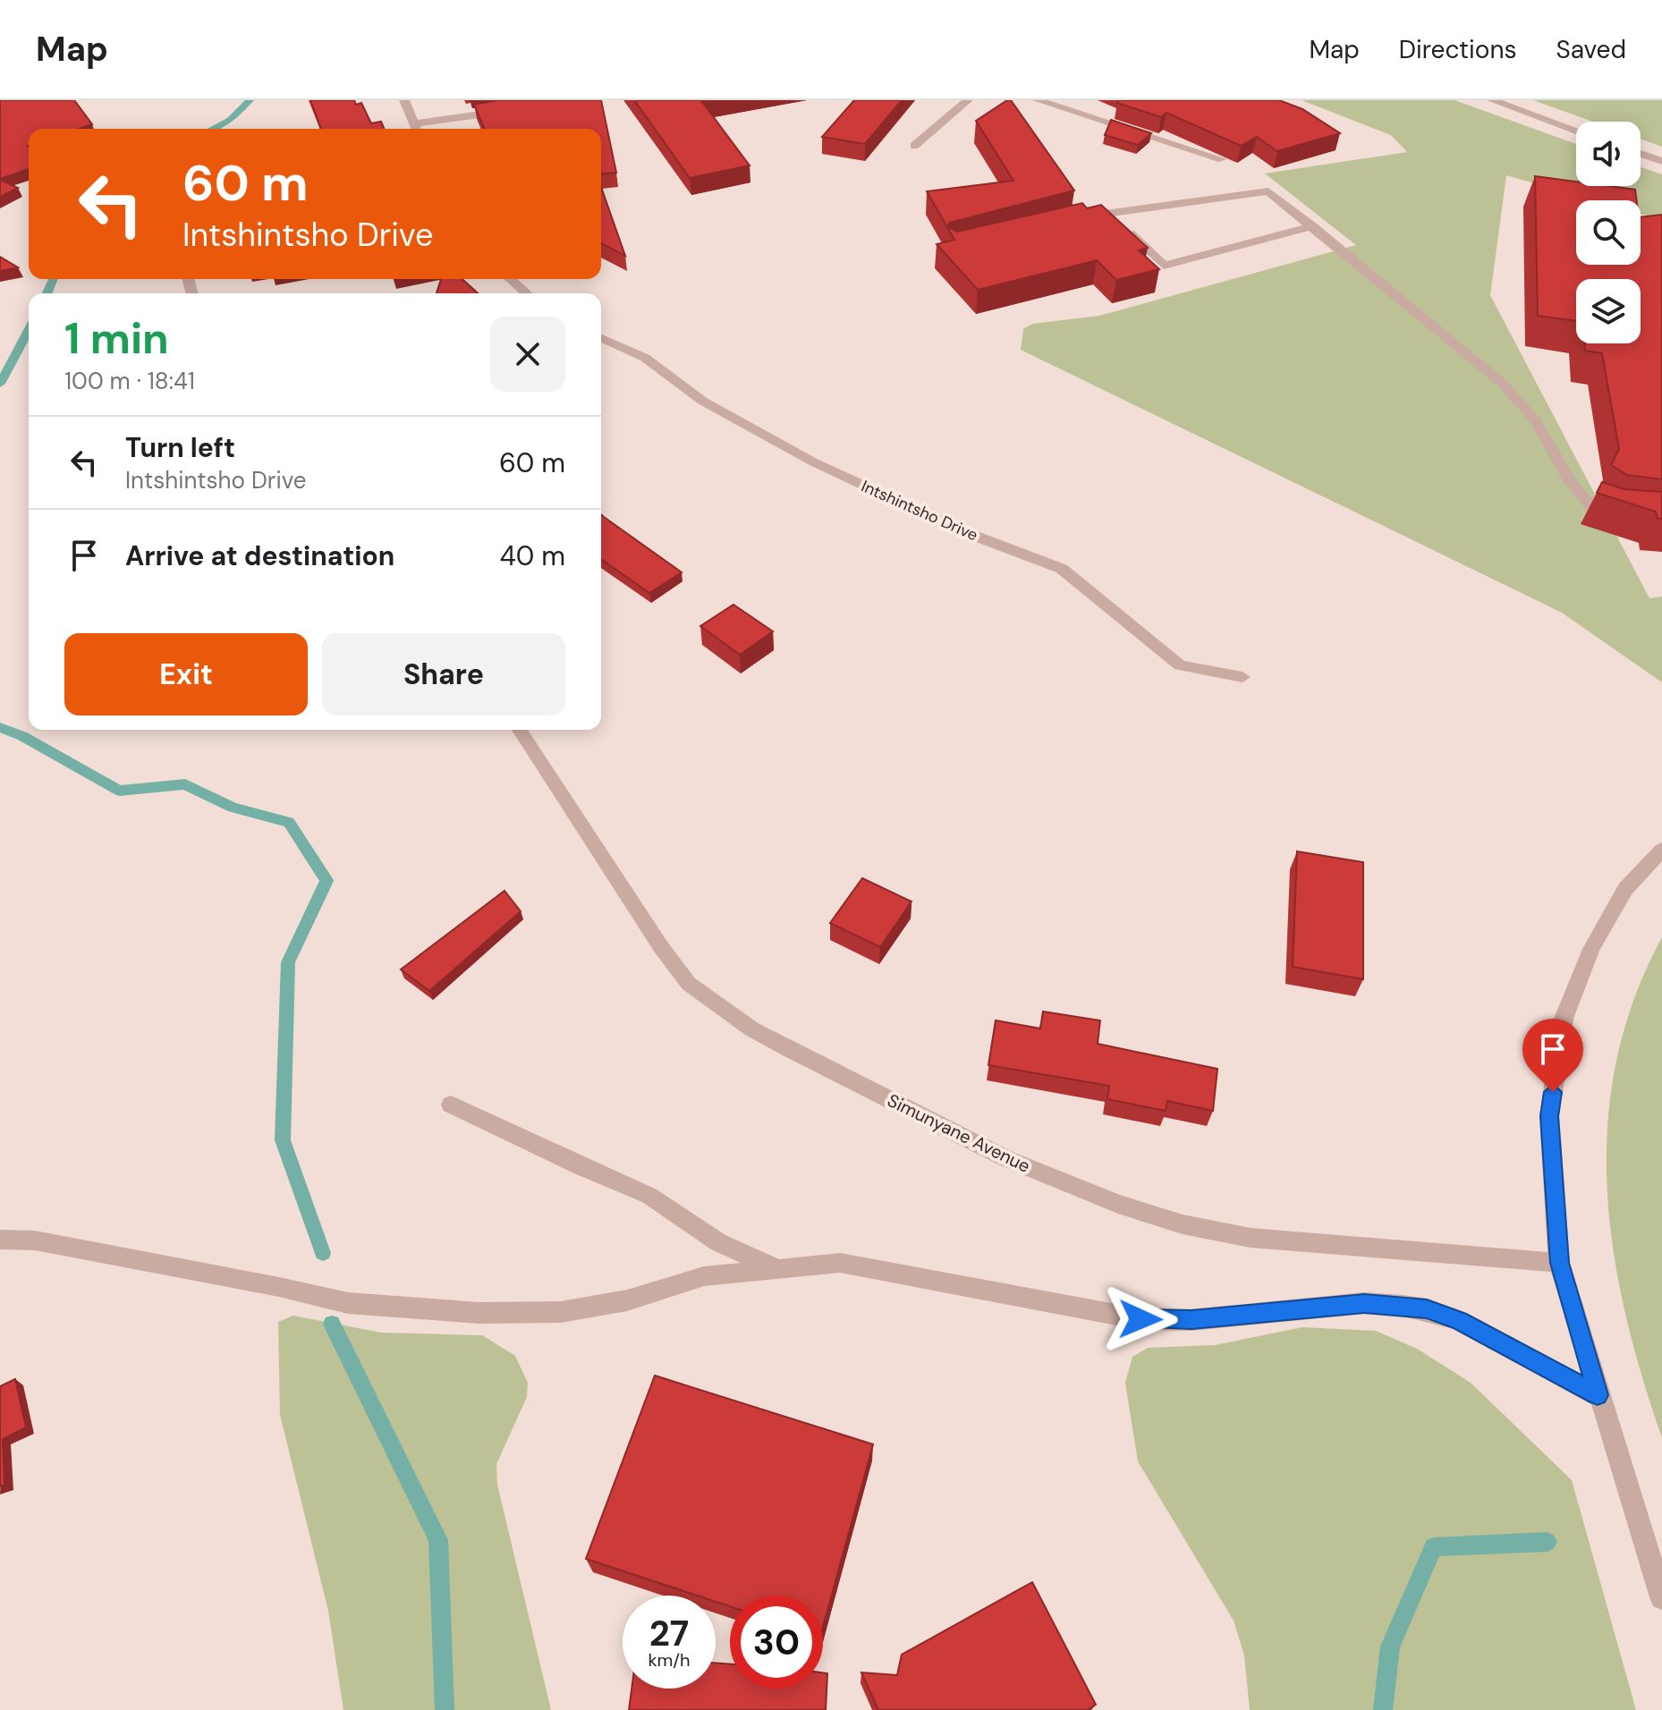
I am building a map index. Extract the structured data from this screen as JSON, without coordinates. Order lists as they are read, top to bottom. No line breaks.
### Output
{"streets":{"street":["Intshintsho Drive","Simunyane Avenue"]},"page":{"header":"Map","nav":["Map","Directions","Saved"],"turn":["60 m","Intshintsho Drive"],"heading":["1 min","100 m · 18:41"],"list":[{"name":"Turn left","note":"Intshintsho Drive","value":"60 m"},{"name":"Arrive at destination","value":"40 m"}],"buttons":["Exit","Share"],"speed":"27 km/h","limit":"30"}}
